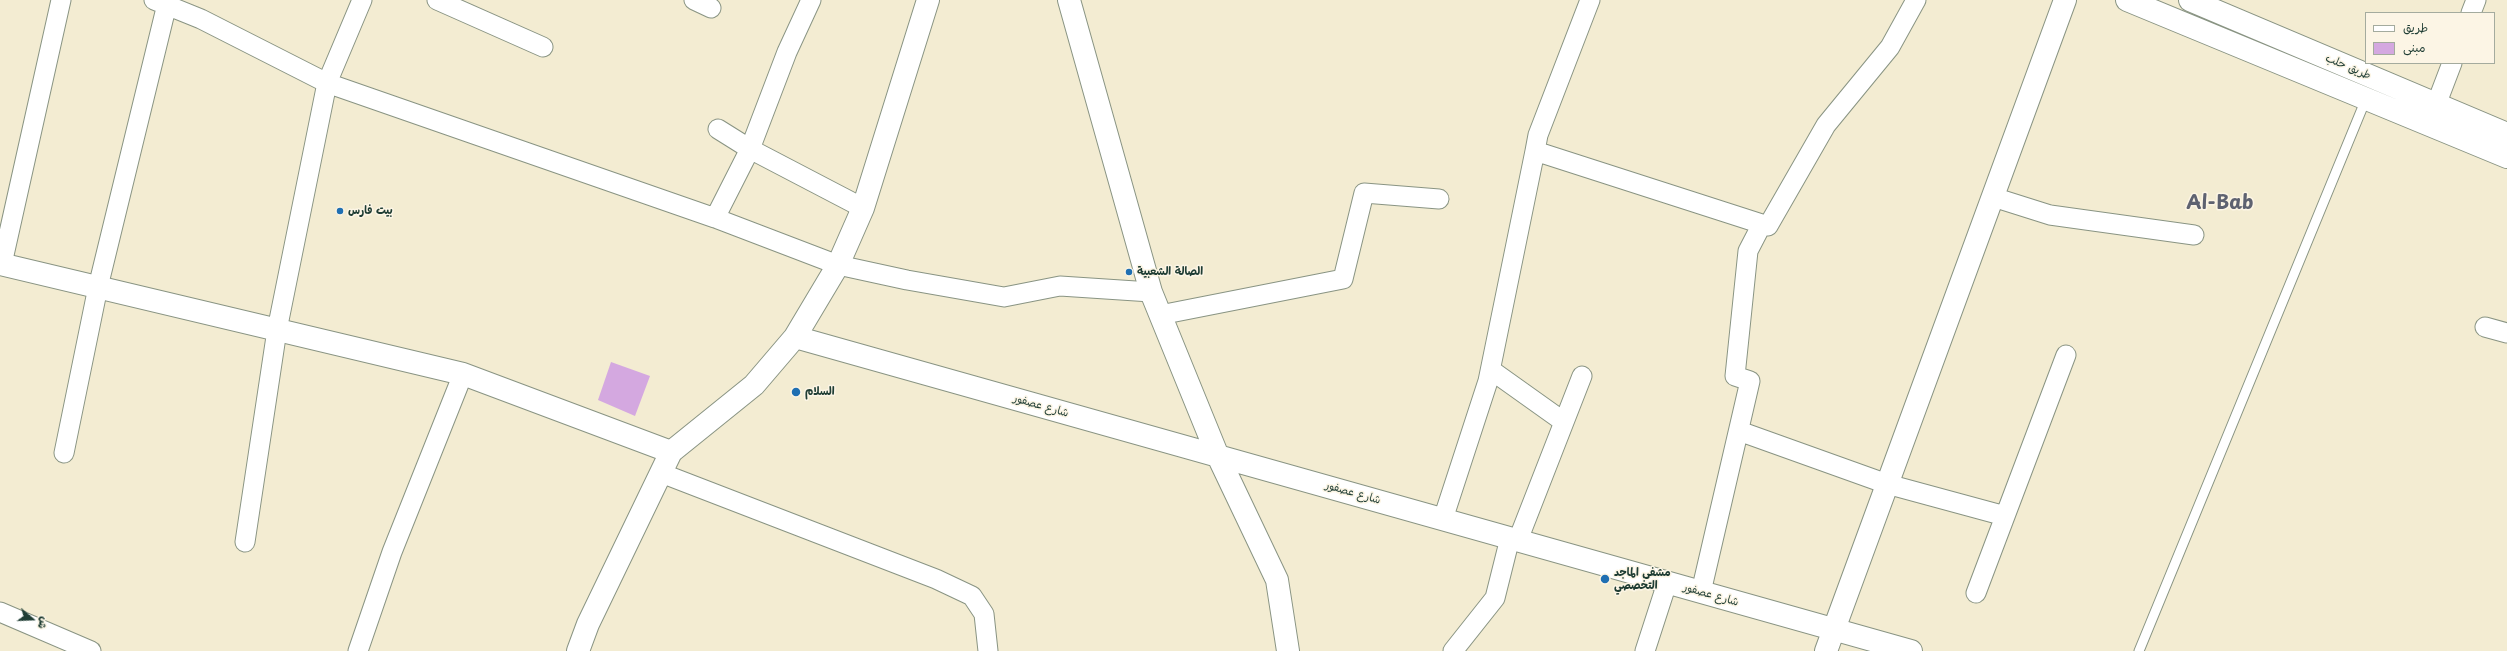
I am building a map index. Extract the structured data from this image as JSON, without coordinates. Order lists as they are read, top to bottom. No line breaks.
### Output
{"streets":{"main road":["طريق حلب","شارع عصفور"]},"districts":["Al-Bab"],"places":["بيت فارس","الصالة الشعبية","السلام","مشفى الماجد التخصصي"],"legend":["طريق","مبنى"],"north":"right"}
